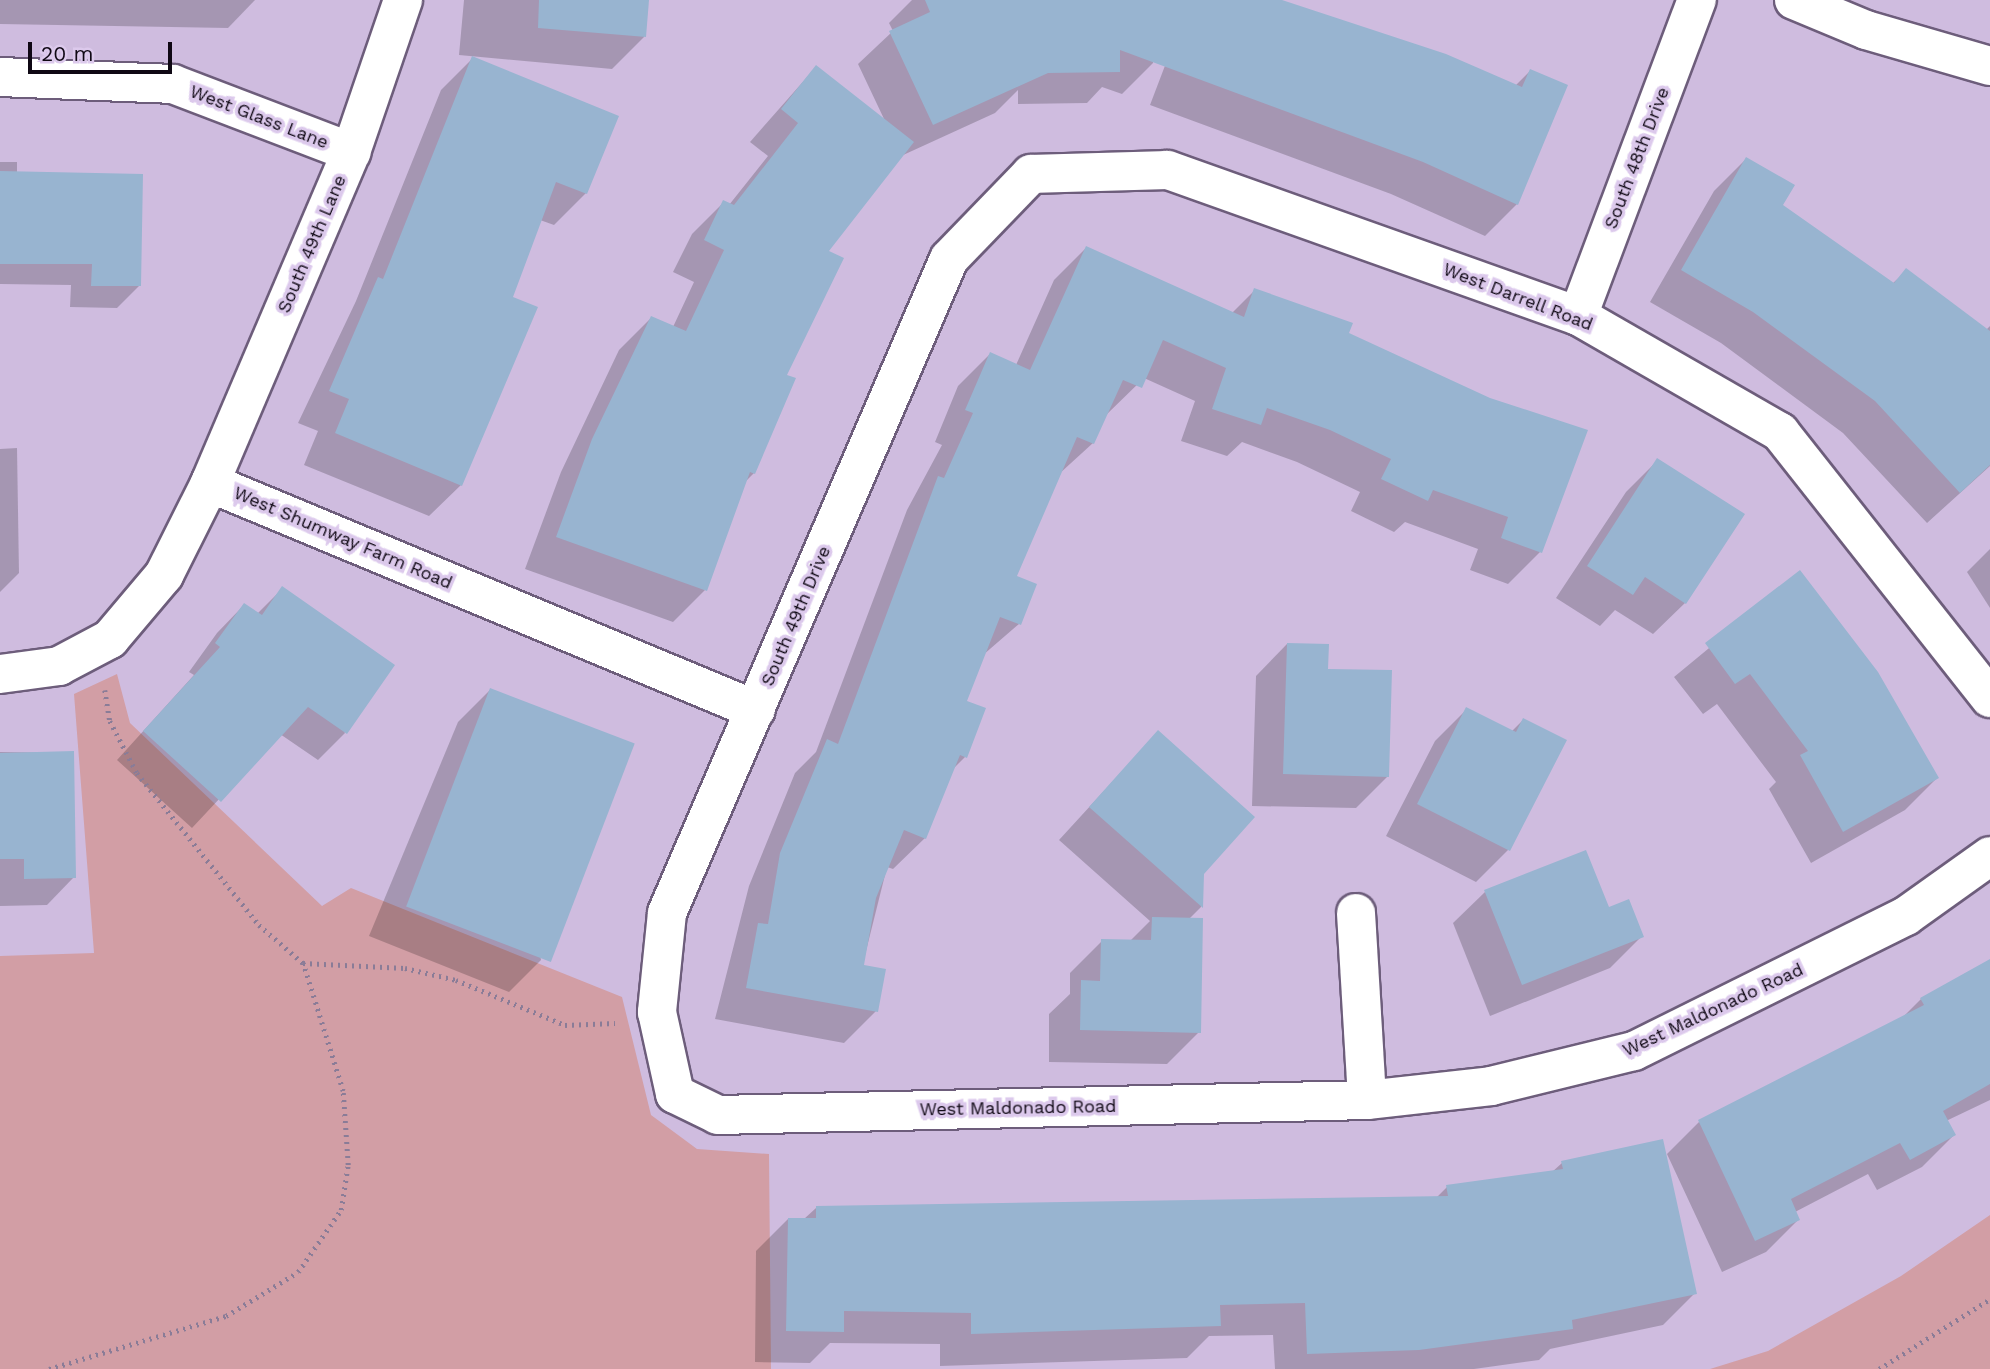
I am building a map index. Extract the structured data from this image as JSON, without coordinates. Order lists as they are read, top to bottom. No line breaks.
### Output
{"streets":{"street":["West Glass Lane","South 48th Drive","South 49th Lane","West Darrell Road","West Shumway Farm Road","South 49th Drive","West Maldonado Road"]},"crossings":[["West Glass Lane","South 49th Lane"],["South 48th Drive","West Darrell Road"],["South 49th Lane","West Shumway Farm Road"],["West Darrell Road","South 49th Drive"],["West Shumway Farm Road","South 49th Drive"],["South 49th Drive","West Maldonado Road"]],"scale_bar":"20 m"}
